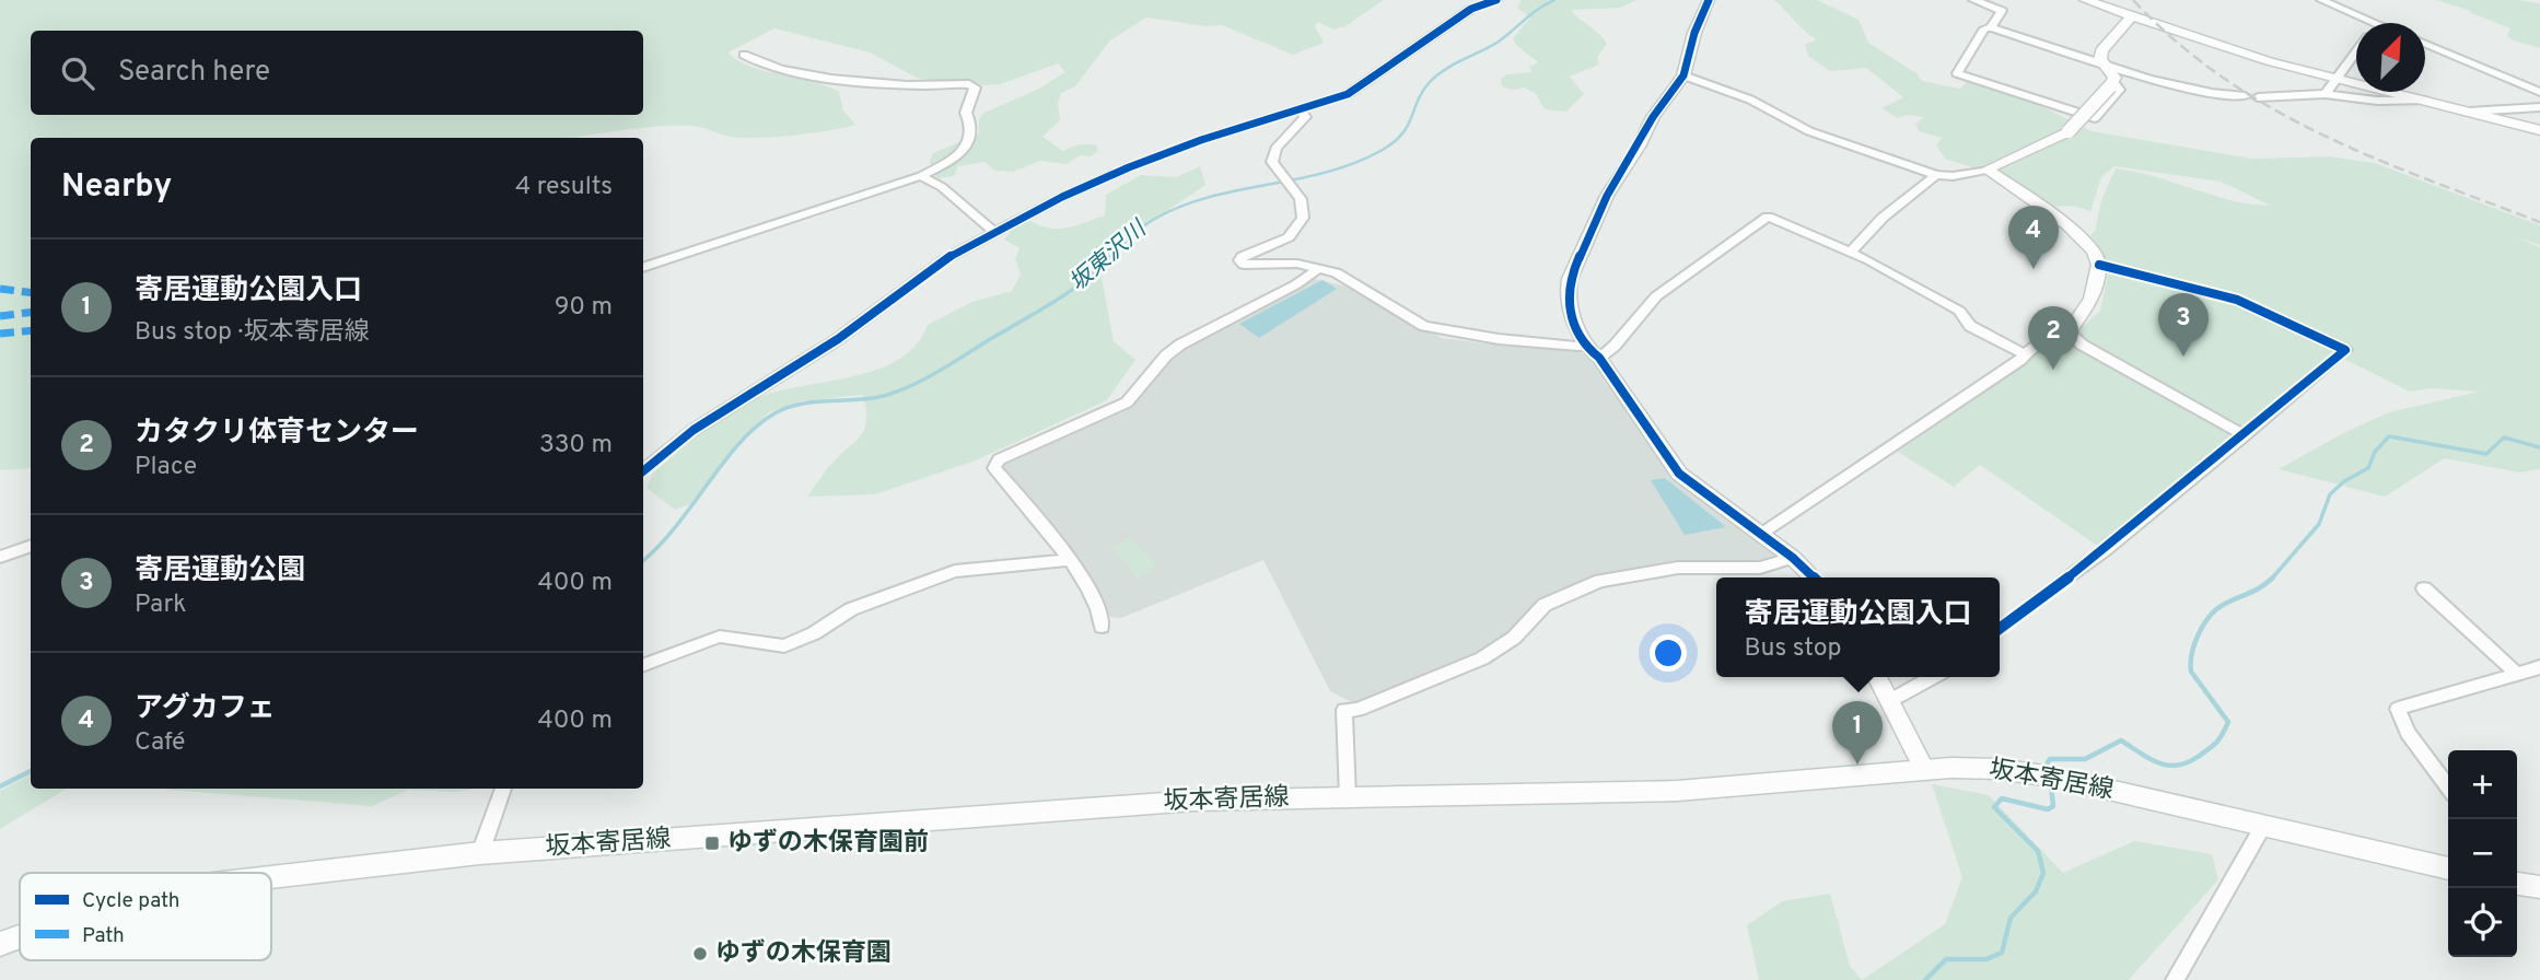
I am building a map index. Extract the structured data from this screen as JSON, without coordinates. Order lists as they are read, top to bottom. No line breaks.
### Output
{"streets":{"main road":["坂本寄居線"]},"water":["坂東沢川"],"places":{"transit":["ゆずの木保育園前"],"other":["ゆずの木保育園"]},"legend":["Cycle path","Path"],"north":"top right","page":{"search":"Search here","heading":["Nearby","4 results"],"pins":["4","3","2","1"],"list":[{"mark":"1","name":"寄居運動公園入口","note":"Bus stop · 坂本寄居線","value":"90 m"},{"mark":"2","name":"カタクリ体育センター","note":"Place","value":"330 m"},{"mark":"3","name":"寄居運動公園","note":"Park","value":"400 m"},{"mark":"4","name":"アグカフェ","note":"Café","value":"400 m"}],"popup":["寄居運動公園入口","Bus stop"],"map_buttons":["+","−"]}}
